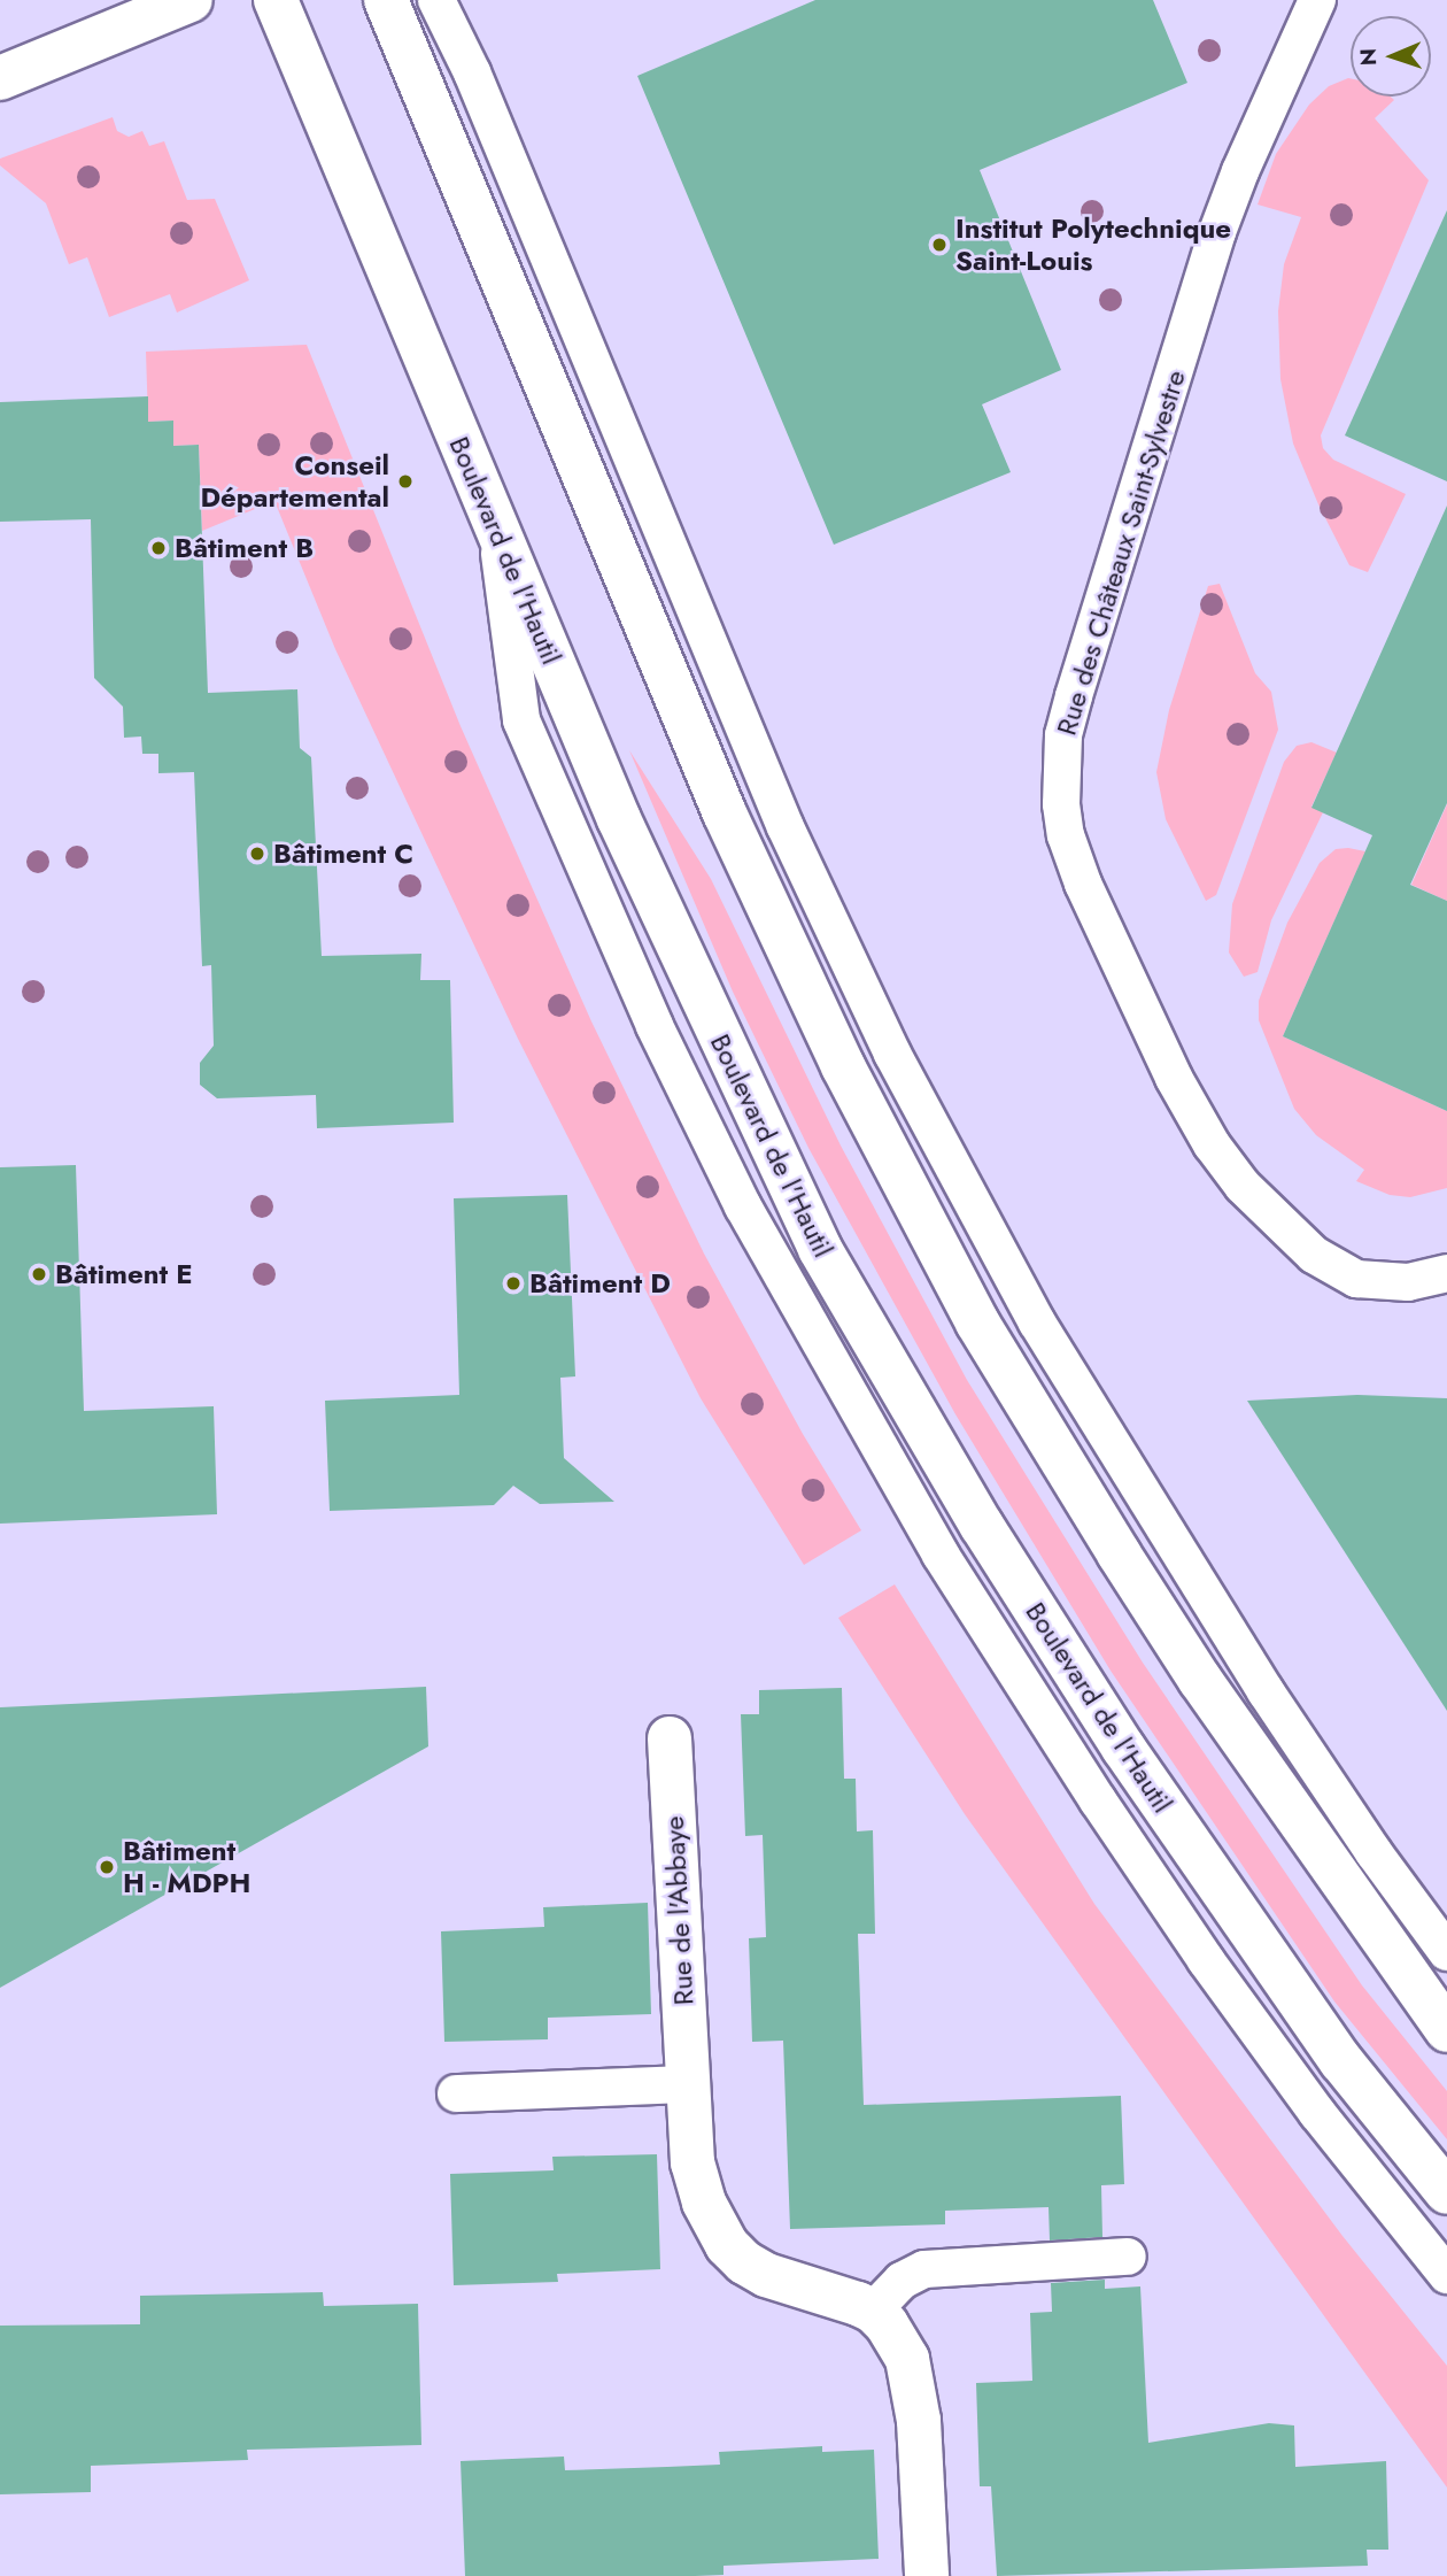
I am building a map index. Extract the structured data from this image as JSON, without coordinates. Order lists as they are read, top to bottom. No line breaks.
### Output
{"streets":{"main road":["Boulevard de l'Hautil","Rue de l'Abbaye"],"lane":["Rue des Châteaux Saint-Sylvestre"]},"places":["Institut Polytechnique Saint-Louis","Conseil Départemental","Bâtiment B","Bâtiment C","Bâtiment E","Bâtiment D","Bâtiment H - MDPH"],"north":"left"}
